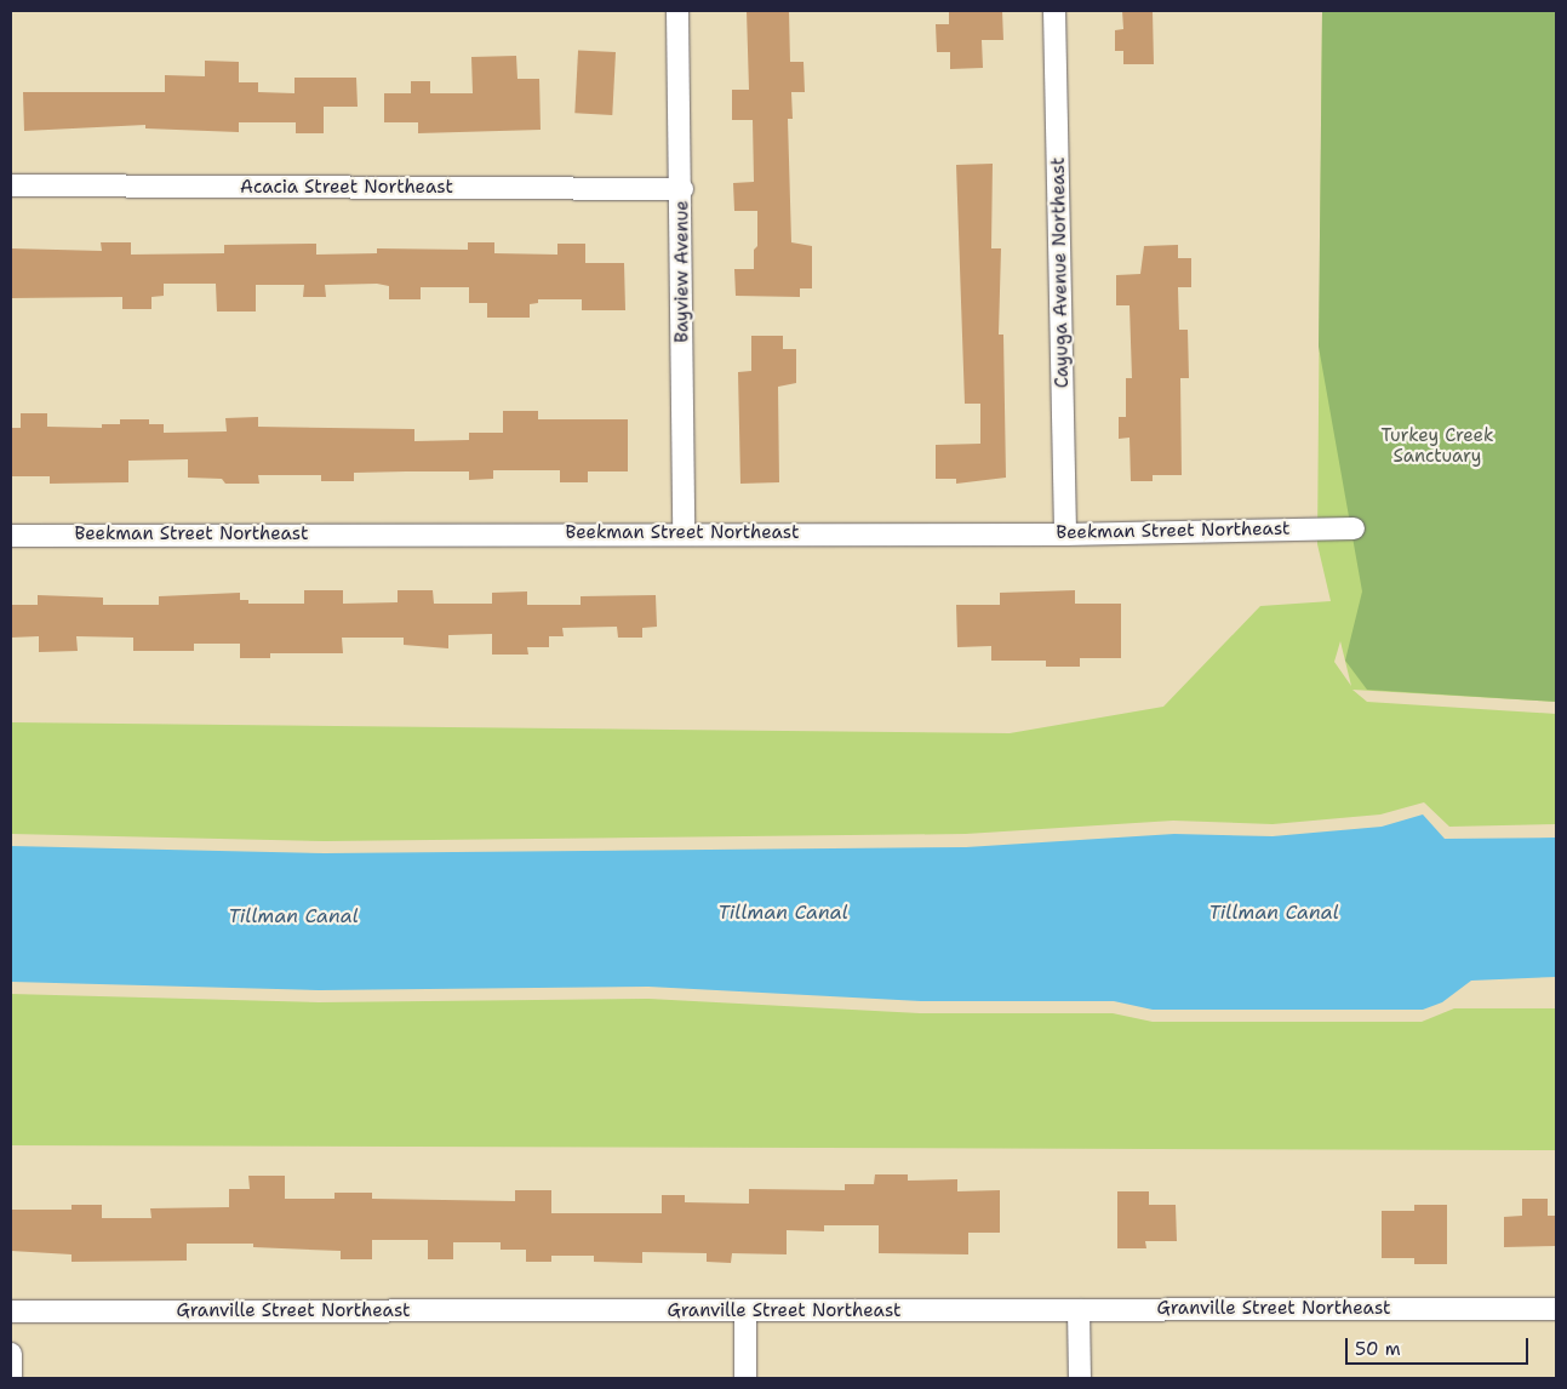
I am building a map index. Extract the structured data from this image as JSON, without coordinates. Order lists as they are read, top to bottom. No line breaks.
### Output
{"streets":{"street":["Acacia Street Northeast","Bayview Avenue","Cayuga Avenue Northeast","Beekman Street Northeast","Granville Street Northeast"]},"crossings":[["Acacia Street Northeast","Bayview Avenue"],["Bayview Avenue","Beekman Street Northeast"],["Cayuga Avenue Northeast","Beekman Street Northeast"]],"water":["Tillman Canal"],"parks":["Turkey Creek Sanctuary"],"scale_bar":"50 m"}
